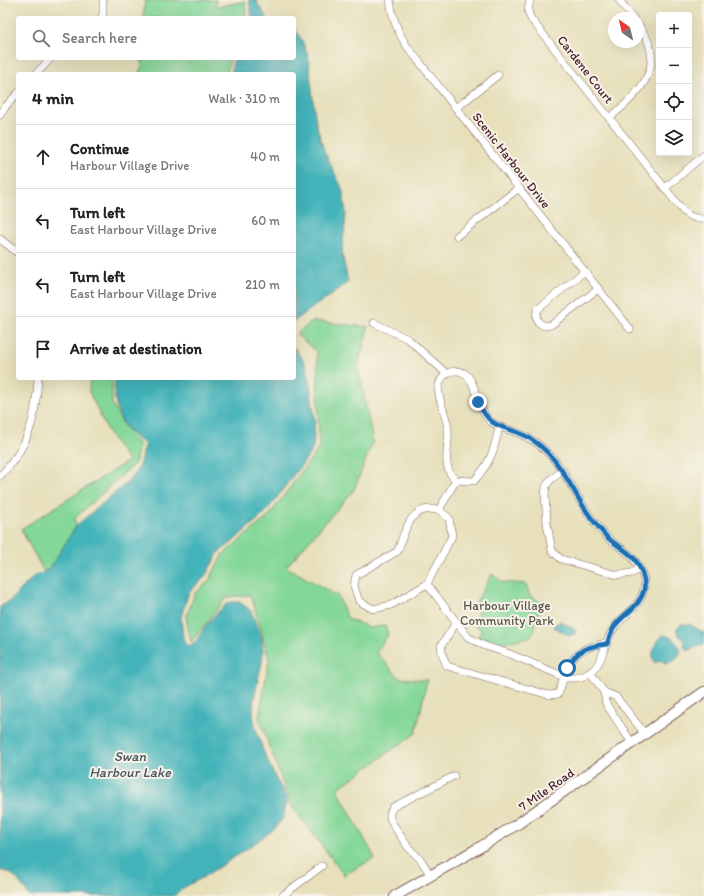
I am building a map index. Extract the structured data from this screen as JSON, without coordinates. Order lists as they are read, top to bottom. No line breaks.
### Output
{"streets":{"street":["Cardene Court","Scenic Harbour Drive","7 Mile Road"]},"water":["Swan Harbour Lake"],"parks":["Harbour Village Community Park"],"north":"top left","page":{"map_buttons":["+","−"],"search":"Search here","heading":["4 min","Walk · 310 m"],"list":[["Continue","Harbour Village Drive","40 m"],["Turn left","East Harbour Village Drive","60 m"],["Turn left","East Harbour Village Drive","210 m"],"Arrive at destination"]}}
